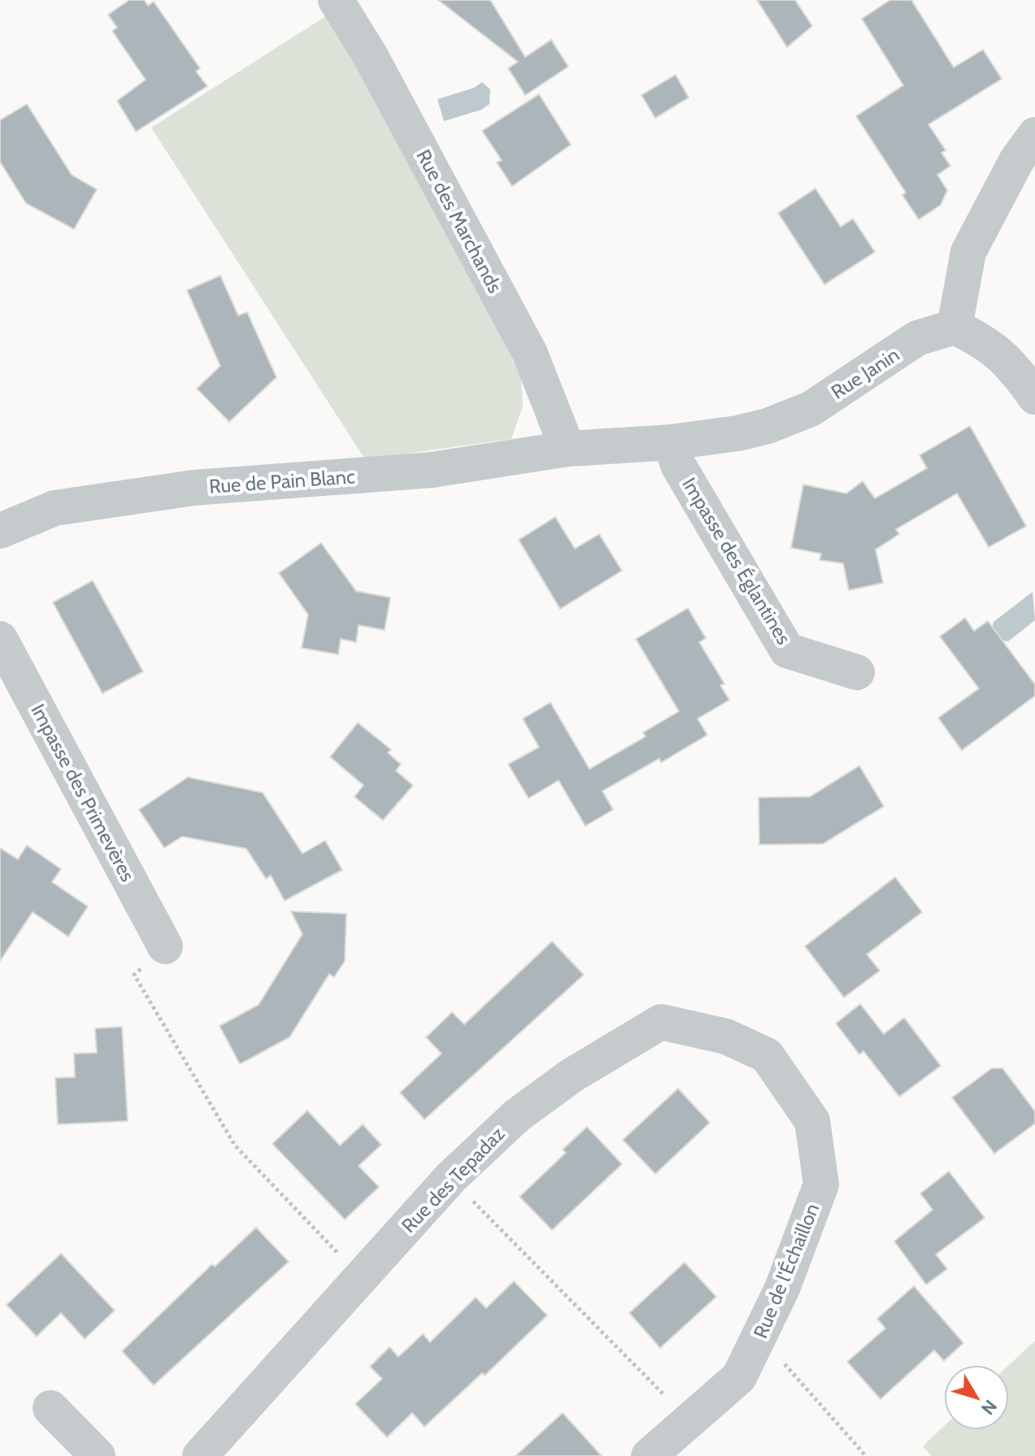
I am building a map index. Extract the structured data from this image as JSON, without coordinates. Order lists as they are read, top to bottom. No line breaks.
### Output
{"streets":{"street":["Rue des Marchands","Rue Janin","Rue de Pain Blanc","Impasse des Églantines","Impasse des Primevères","Rue des Tepadaz","Rue de l'Échaillon"]},"crossings":[["Rue des Marchands","Rue Janin"],["Rue des Marchands","Rue de Pain Blanc"],["Rue Janin","Rue de Pain Blanc"],["Rue Janin","Impasse des Églantines"],["Rue des Tepadaz","Rue de l'Échaillon"]],"north":"bottom right"}
